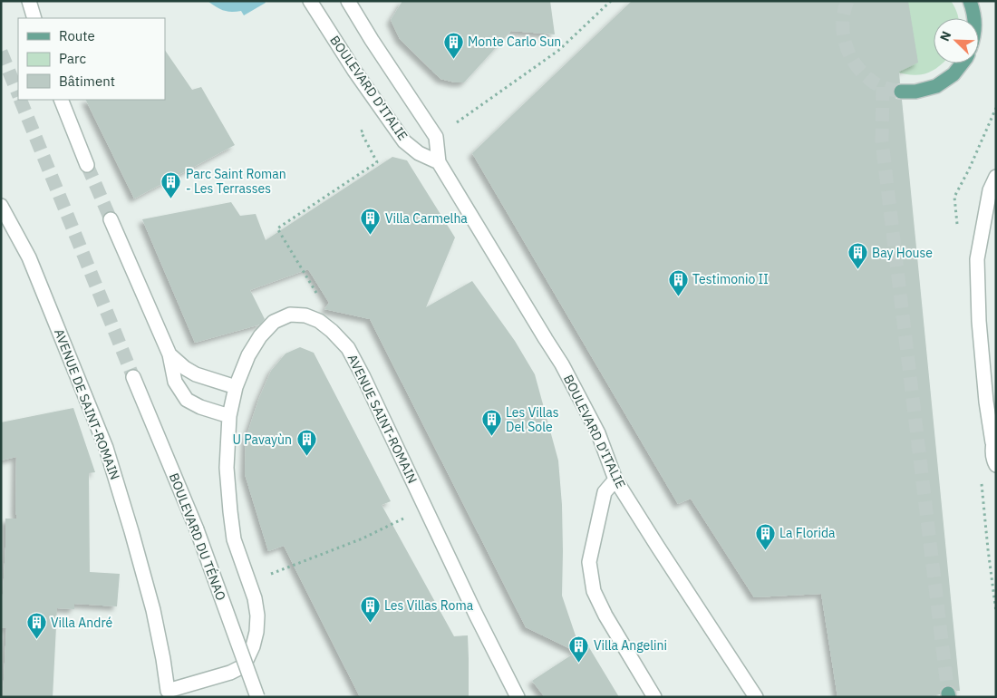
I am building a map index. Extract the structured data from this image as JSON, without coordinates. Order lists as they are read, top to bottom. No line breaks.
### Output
{"streets":{"street":["BOULEVARD D'ITALIE","AVENUE DE SAINT-ROMAIN","AVENUE SAINT-ROMAIN","BOULEVARD DU TÉNAO"]},"crossings":[["AVENUE DE SAINT-ROMAIN","AVENUE SAINT-ROMAIN"]],"places":{"building":["Monte Carlo Sun","Parc Saint Roman - Les Terrasses","Villa Carmelha","Bay House","Testimonio II","Les Villas Del Sole","U Pavayùn","La Florida","Les Villas Roma","Villa André","Villa Angelini"]},"legend":["Route","Parc","Bâtiment"],"north":"top left"}
